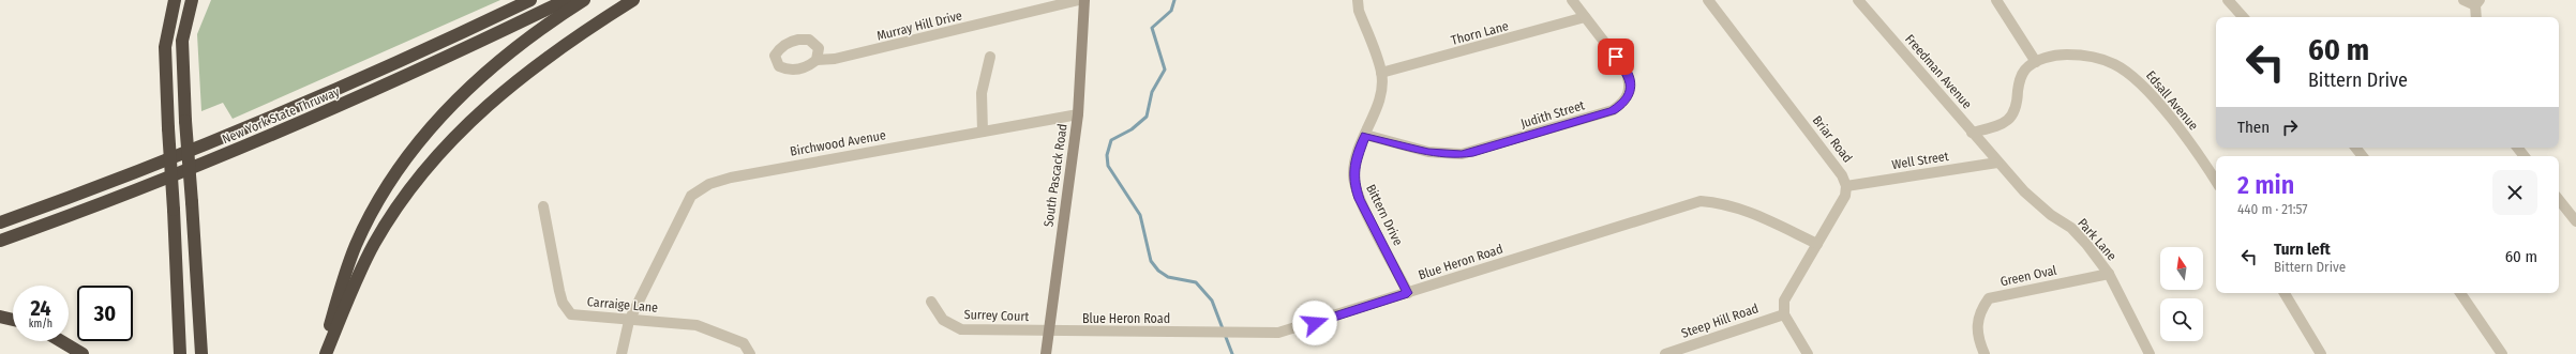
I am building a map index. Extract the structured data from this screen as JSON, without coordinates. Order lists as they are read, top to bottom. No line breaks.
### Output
{"streets":{"highway":["New York State Thruway"],"street":["Murray Hill Drive","Thorn Lane","Freedman Avenue","Edsall Avenue","Judith Street","Briar Road","Birchwood Avenue","Well Street","South Pascack Road","Bittern Drive","Park Lane","Blue Heron Road","Green Oval","Carraige Lane","Surrey Court","Steep Hill Road"]},"crossings":[["Thorn Lane","Judith Street"],["Thorn Lane","Bittern Drive"],["Freedman Avenue","Well Street"],["Freedman Avenue","Park Lane"],["Judith Street","Bittern Drive"],["Briar Road","Well Street"],["Birchwood Avenue","South Pascack Road"],["Birchwood Avenue","Carraige Lane"],["Well Street","Park Lane"],["South Pascack Road","Blue Heron Road"],["South Pascack Road","Surrey Court"],["Bittern Drive","Blue Heron Road"],["Park Lane","Green Oval"],["Blue Heron Road","Surrey Court"]],"north":"top","page":{"turn":["60 m","Bittern Drive"],"then":"Then","heading":["2 min","440 m · 21:57"],"list":[{"name":"Turn left","note":"Bittern Drive","value":"60 m"}],"speed":"24 km/h","limit":"30"}}
